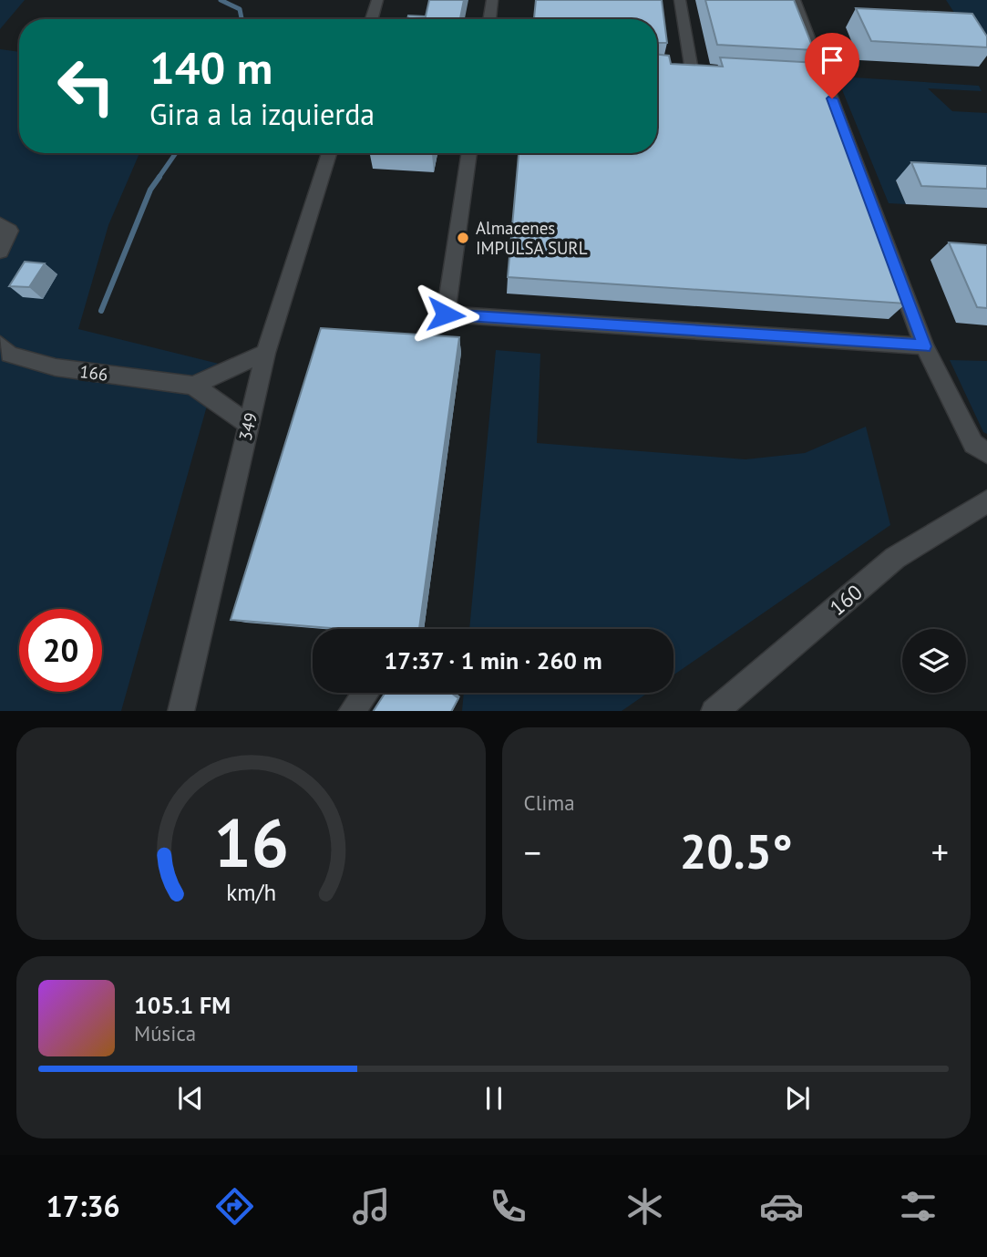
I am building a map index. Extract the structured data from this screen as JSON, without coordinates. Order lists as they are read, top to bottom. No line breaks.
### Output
{"streets":{"street":["166","349","160"]},"crossings":[["166","349"]],"places":["Almacenes IMPULSA SURL"],"page":{"turn":["140 m","Gira a la izquierda"],"limit":"20","trip":"17:37 · 1 min · 260 m","tile":"Clima","heat":["−","20.5°","+"],"song":["105.1 FM","Música"],"tabs":"17:36","gauge":["16","km/h"]}}
